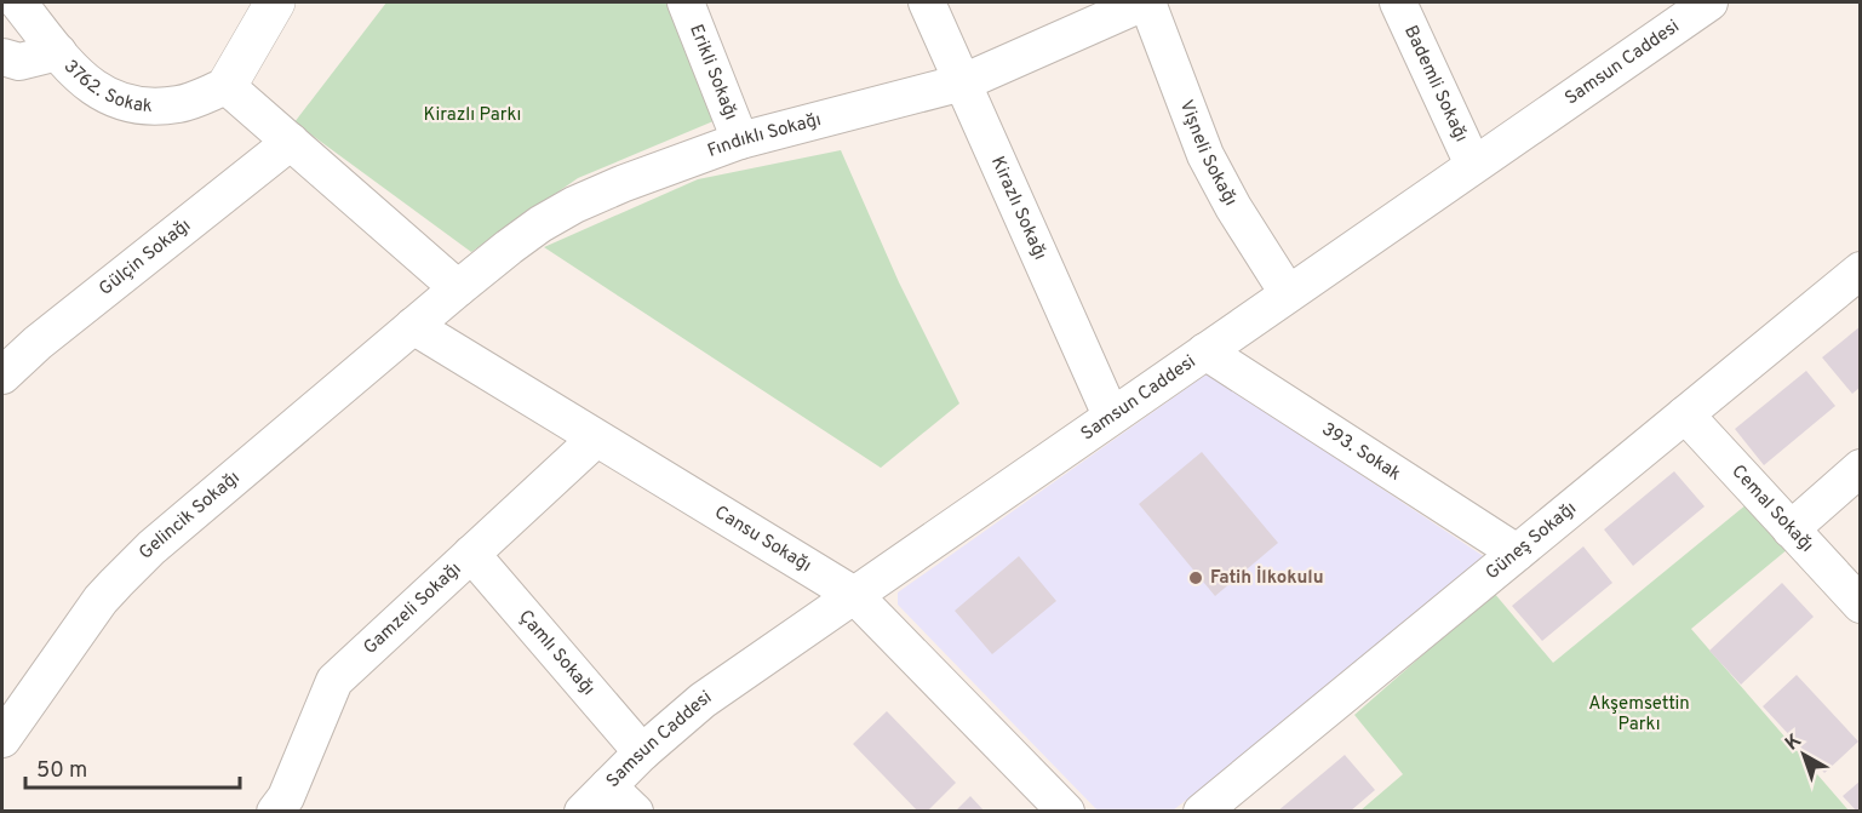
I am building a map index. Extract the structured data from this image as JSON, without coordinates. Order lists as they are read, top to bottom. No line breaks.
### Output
{"streets":{"street":["Samsun Caddesi","Erikli Sokağı","3762. Sokak","Bademli Sokağı","Fındıklı Sokağı","Vişneli Sokağı","Kirazlı Sokağı","Gülçin Sokağı","393. Sokak","Cemal Sokağı","Gelincik Sokağı","Cansu Sokağı","Güneş Sokağı","Gamzeli Sokağı","Çamlı Sokağı"]},"crossings":[["Samsun Caddesi","Bademli Sokağı"],["Samsun Caddesi","Vişneli Sokağı"],["Samsun Caddesi","Kirazlı Sokağı"],["Samsun Caddesi","393. Sokak"],["Samsun Caddesi","Cansu Sokağı"],["Samsun Caddesi","Çamlı Sokağı"],["Erikli Sokağı","Fındıklı Sokağı"],["Fındıklı Sokağı","Vişneli Sokağı"],["Fındıklı Sokağı","Kirazlı Sokağı"],["Fındıklı Sokağı","Gelincik Sokağı"],["Fındıklı Sokağı","Cansu Sokağı"],["393. Sokak","Güneş Sokağı"],["Cemal Sokağı","Güneş Sokağı"],["Gelincik Sokağı","Cansu Sokağı"],["Cansu Sokağı","Gamzeli Sokağı"],["Gamzeli Sokağı","Çamlı Sokağı"]],"parks":["Kirazlı Parkı","Akşemsettin Parkı"],"places":["Fatih İlkokulu"],"scale_bar":"50 m","north":"top left"}
